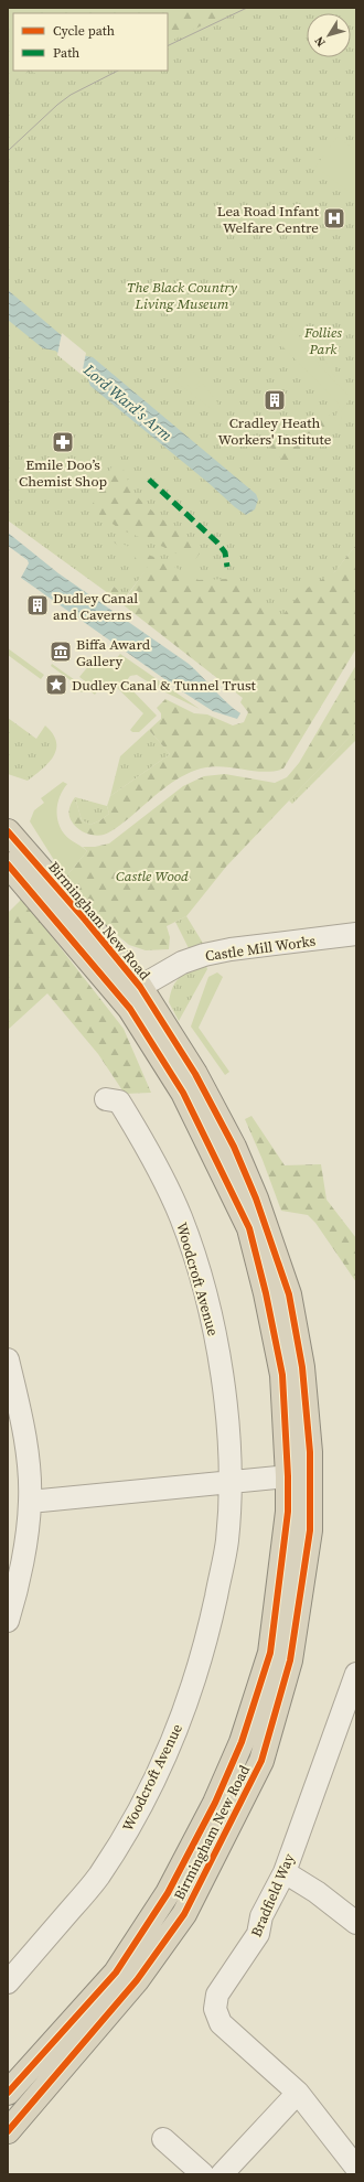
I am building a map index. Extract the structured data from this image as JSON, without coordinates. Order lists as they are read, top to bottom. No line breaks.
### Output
{"streets":{"highway":["Birmingham New Road"],"street":["Castle Mill Works","Woodcroft Avenue","Bradfield Way"]},"crossings":[["Birmingham New Road","Castle Mill Works"]],"water":["Lord Ward's Arm"],"parks":["The Black Country Living Museum","Follies Park","Castle Wood"],"places":{"hospital":["Lea Road Infant Welfare Centre"],"building":["Cradley Heath Workers' Institute","Dudley Canal and Caverns"],"pharmacy":["Emile Doo’s Chemist Shop"],"museum":["Biffa Award Gallery"],"place":["Dudley Canal & Tunnel Trust"]},"legend":["Cycle path","Path"],"north":"bottom left"}
